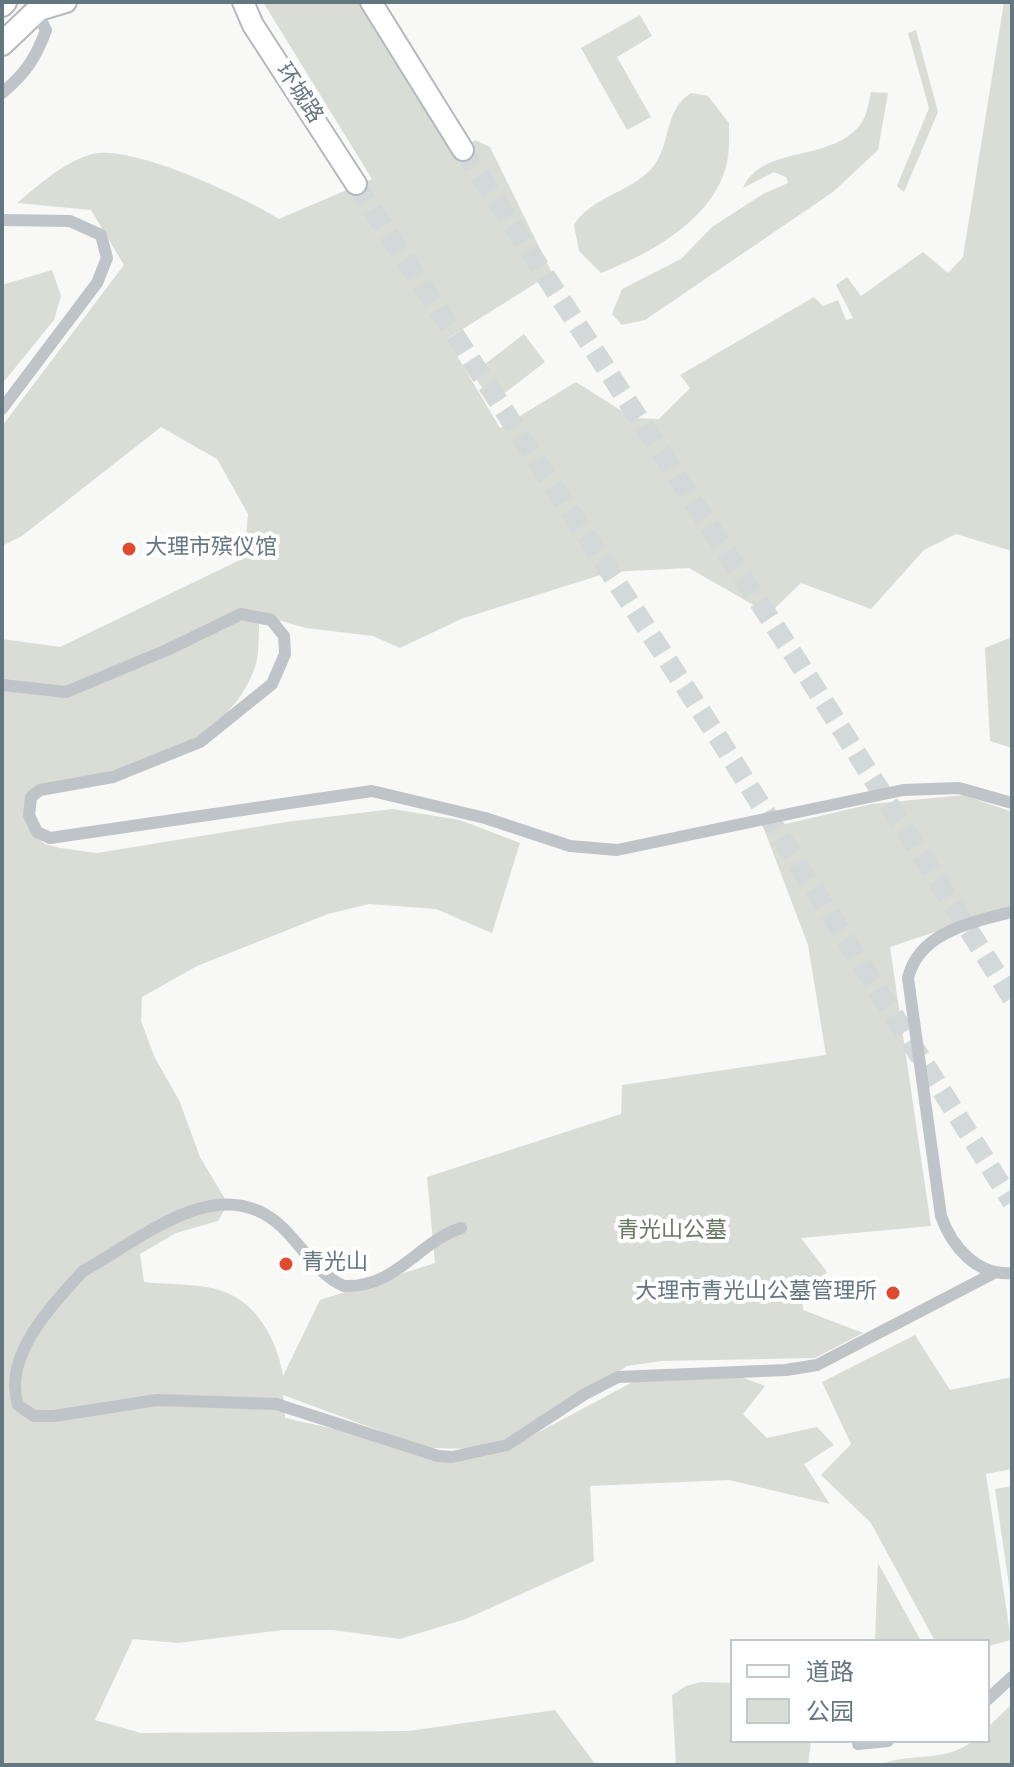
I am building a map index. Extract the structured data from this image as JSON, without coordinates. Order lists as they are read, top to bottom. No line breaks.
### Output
{"streets":{"main road":["环城路"]},"parks":["青光山公墓"],"places":["大理市殡仪馆","青光山","大理市青光山公墓管理所"],"legend":["道路","公园"]}
